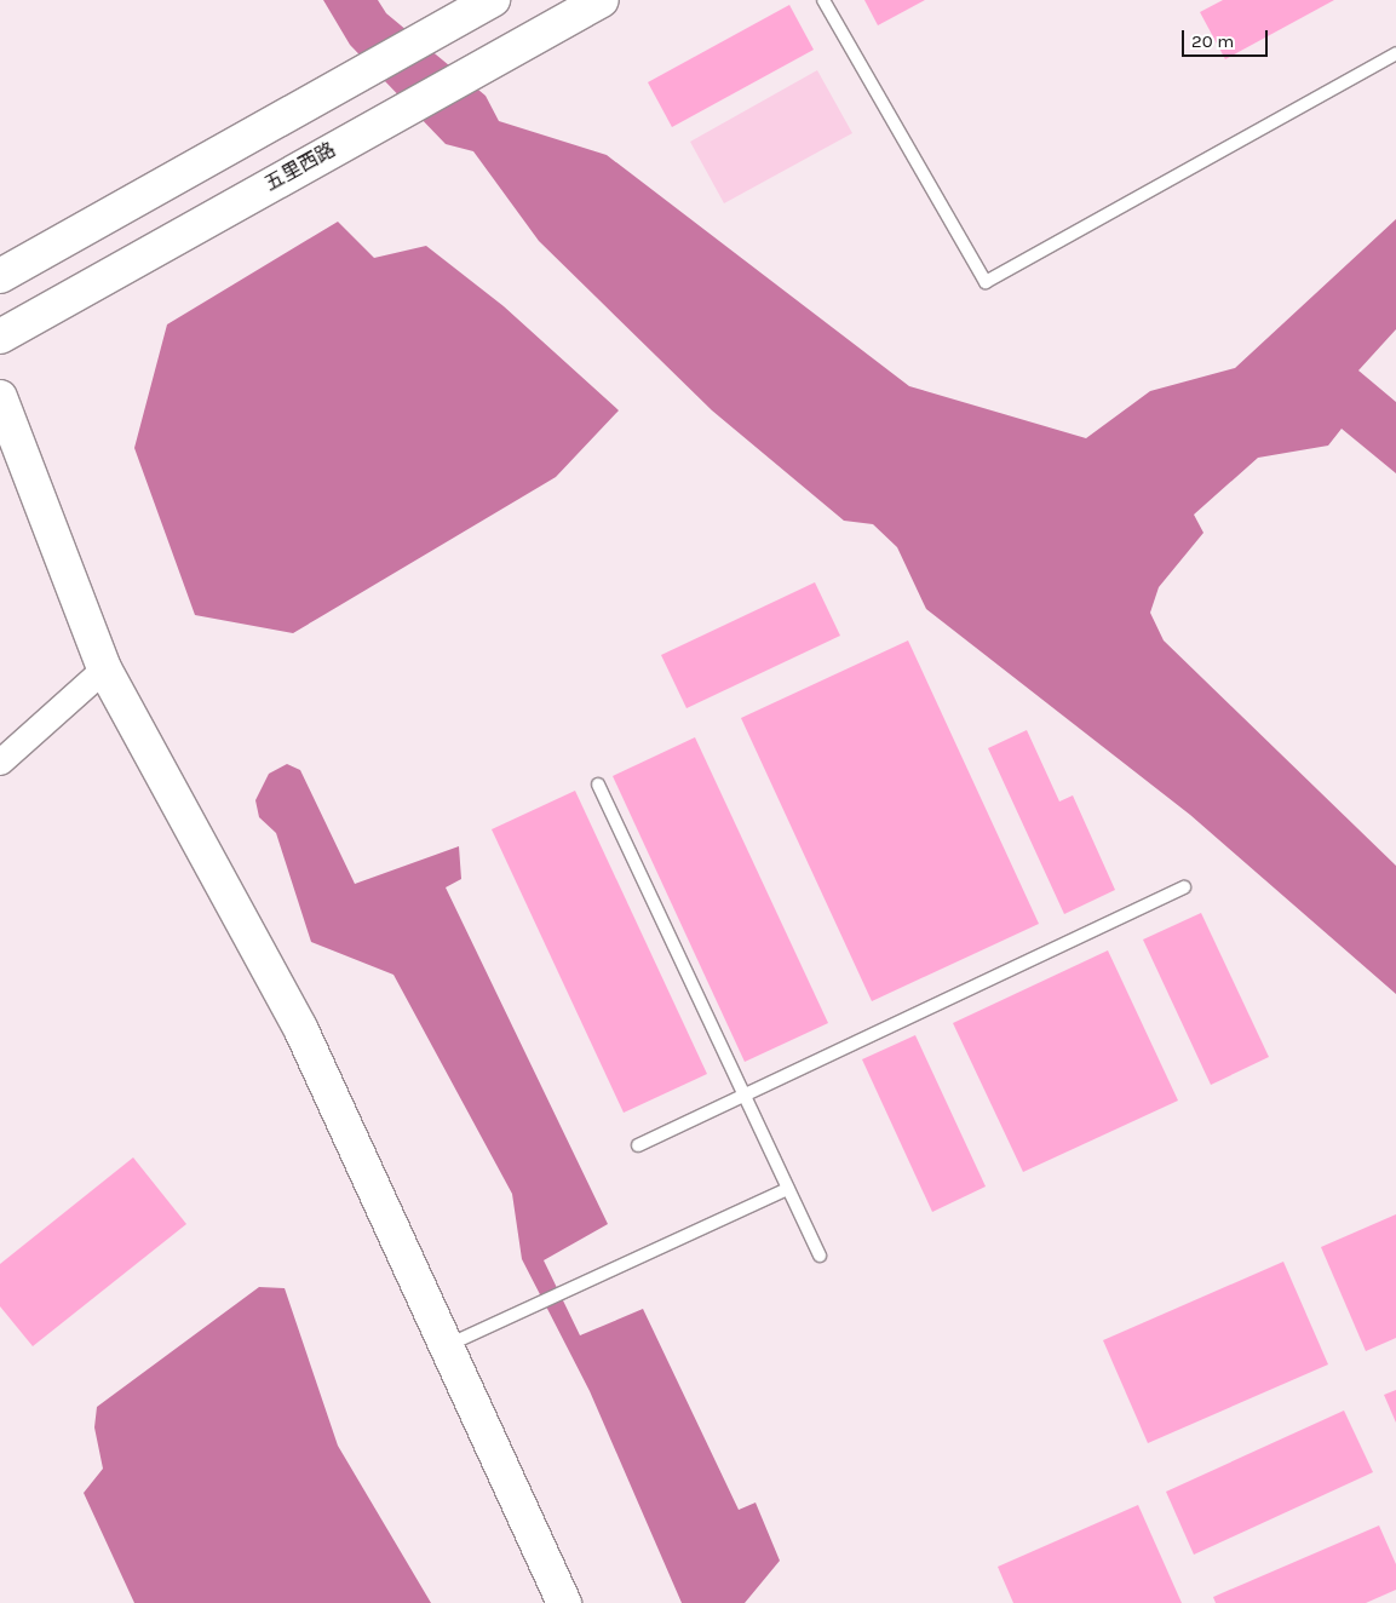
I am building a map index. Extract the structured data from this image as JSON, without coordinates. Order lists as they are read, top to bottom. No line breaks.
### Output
{"streets":{"main road":["五里西路"]},"scale_bar":"20 m"}
